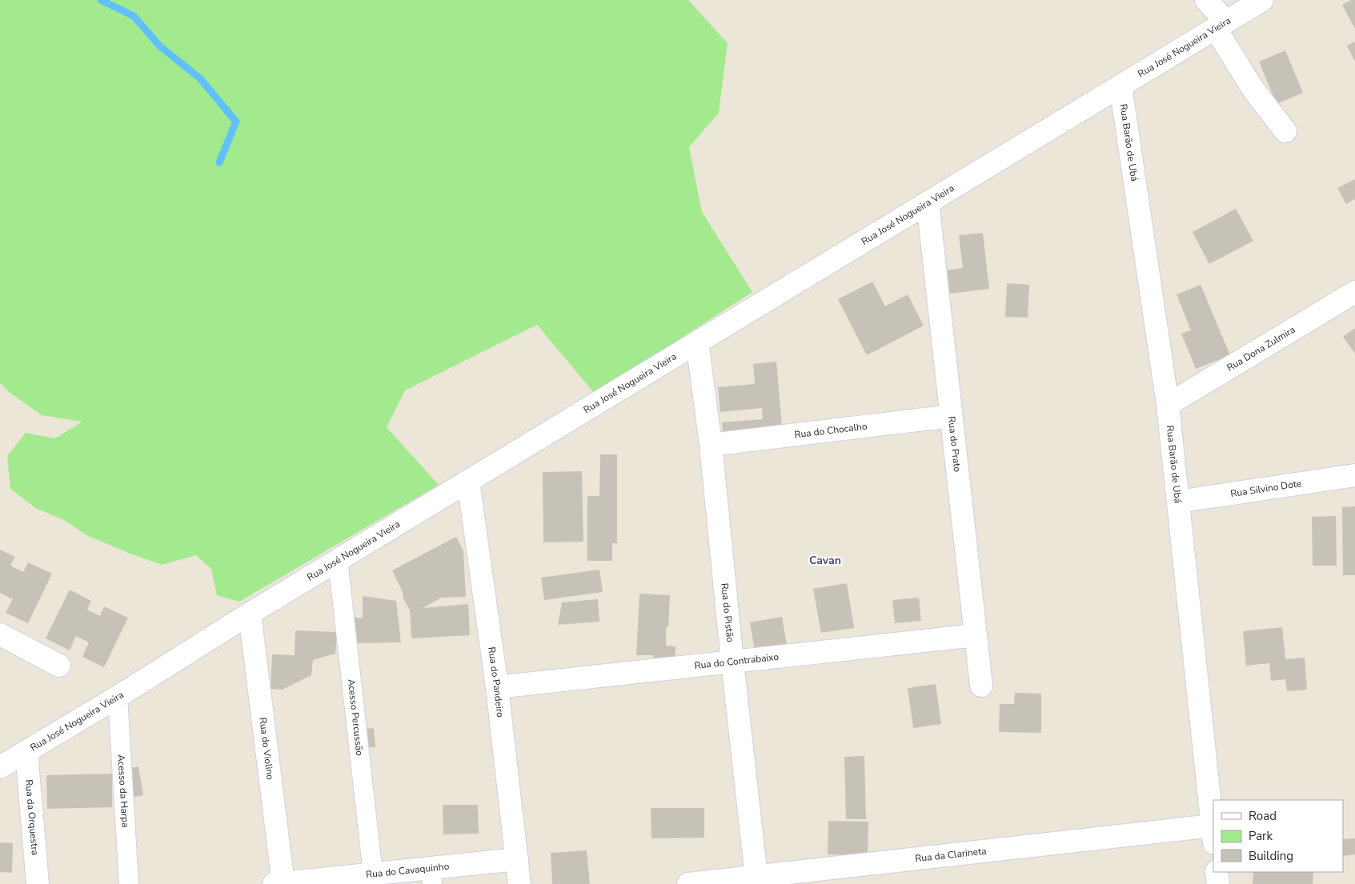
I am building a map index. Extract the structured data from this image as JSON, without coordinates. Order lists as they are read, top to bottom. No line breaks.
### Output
{"streets":{"street":["Rua José Nogueira Vieira","Rua Barão de Ubá","Rua Dona Zulmira","Rua do Chocalho","Rua do Prato","Rua Silvino Dote","Rua do Pistão","Rua do Contrabaixo","Rua do Pandeiro","Acesso Percussão","Rua do Violino","Acesso da Harpa","Rua da Orquestra","Rua da Clarineta","Rua do Cavaquinho"]},"crossings":[["Rua José Nogueira Vieira","Rua Barão de Ubá"],["Rua José Nogueira Vieira","Rua do Prato"],["Rua José Nogueira Vieira","Rua do Pistão"],["Rua José Nogueira Vieira","Rua do Pandeiro"],["Rua José Nogueira Vieira","Acesso Percussão"],["Rua José Nogueira Vieira","Rua do Violino"],["Rua José Nogueira Vieira","Acesso da Harpa"],["Rua José Nogueira Vieira","Rua da Orquestra"],["Rua Barão de Ubá","Rua Dona Zulmira"],["Rua Barão de Ubá","Rua Silvino Dote"],["Rua Barão de Ubá","Rua da Clarineta"],["Rua do Chocalho","Rua do Prato"],["Rua do Chocalho","Rua do Pistão"],["Rua do Prato","Rua do Contrabaixo"],["Rua do Pistão","Rua do Contrabaixo"],["Rua do Pistão","Rua da Clarineta"],["Rua do Contrabaixo","Rua do Pandeiro"],["Rua do Pandeiro","Rua do Cavaquinho"],["Acesso Percussão","Rua do Cavaquinho"],["Rua do Violino","Rua do Cavaquinho"]],"districts":["Cavan"],"legend":["Road","Park","Building"]}
